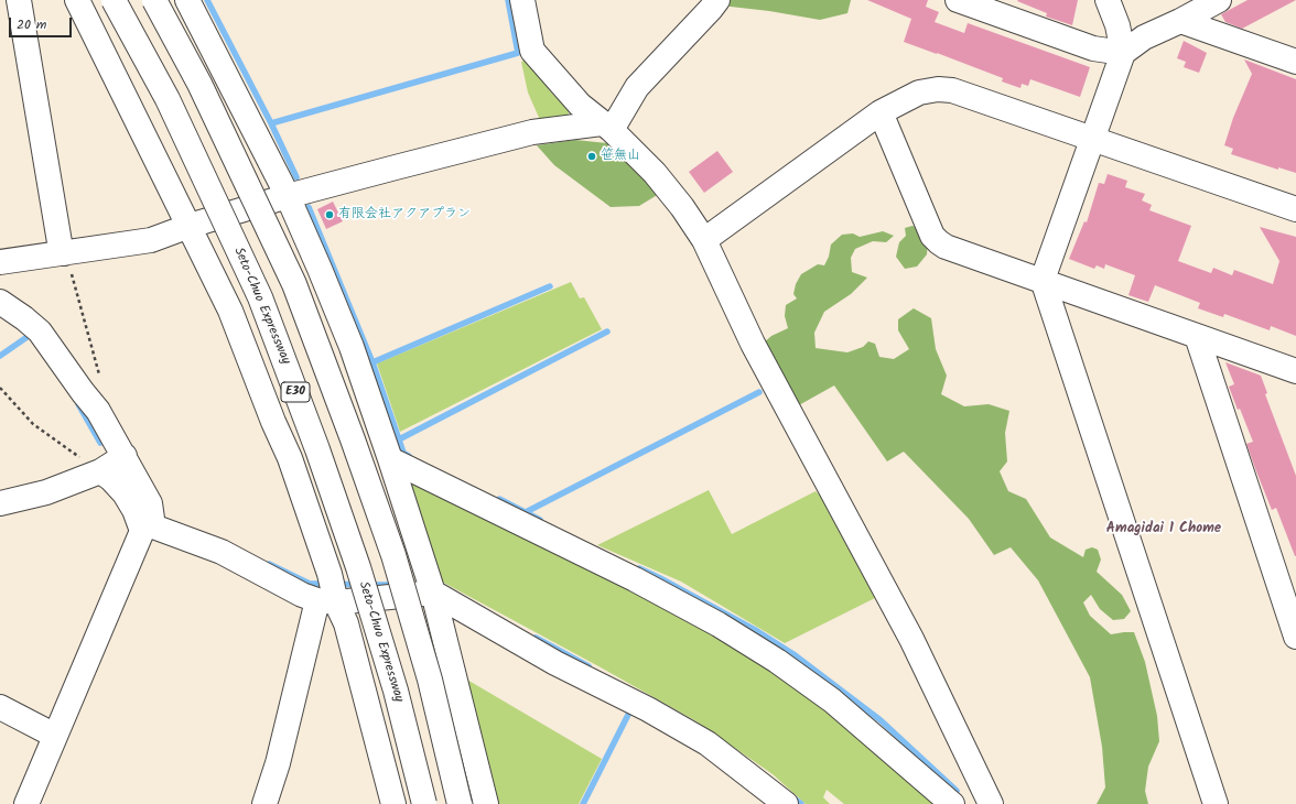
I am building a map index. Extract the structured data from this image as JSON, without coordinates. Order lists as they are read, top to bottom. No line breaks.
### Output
{"streets":{"main road":["Seto-Chuo Expressway","E30"]},"districts":["Amagidai 1 Chome"],"places":["笹無山","有限会社アクアプラン"],"scale_bar":"20 m"}
